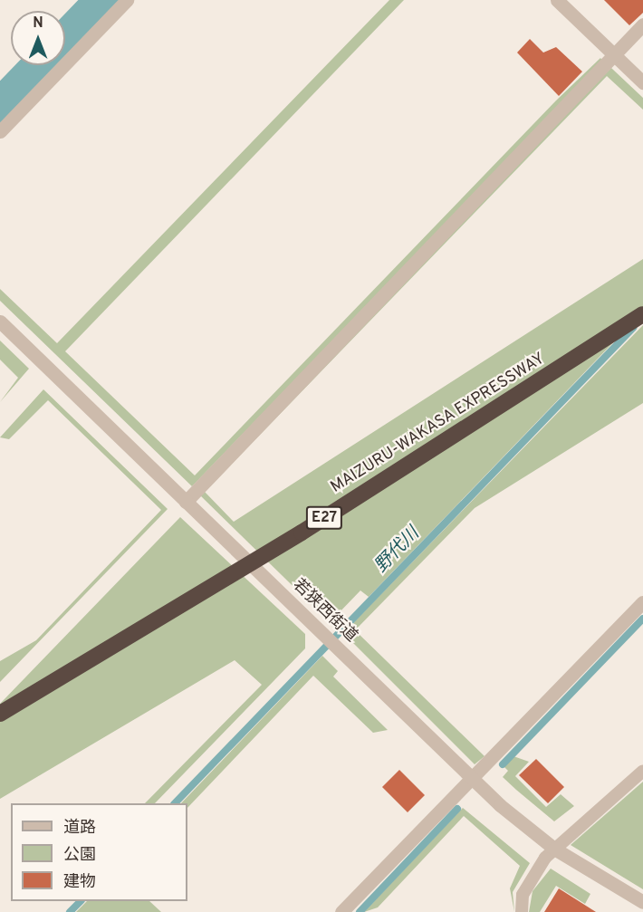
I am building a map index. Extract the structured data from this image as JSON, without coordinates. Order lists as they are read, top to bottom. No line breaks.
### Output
{"streets":{"highway":["MAIZURU-WAKASA EXPRESSWAY","E27"],"street":["若狭西街道"]},"water":["野代川"],"legend":["道路","公園","建物"],"north":"top"}
